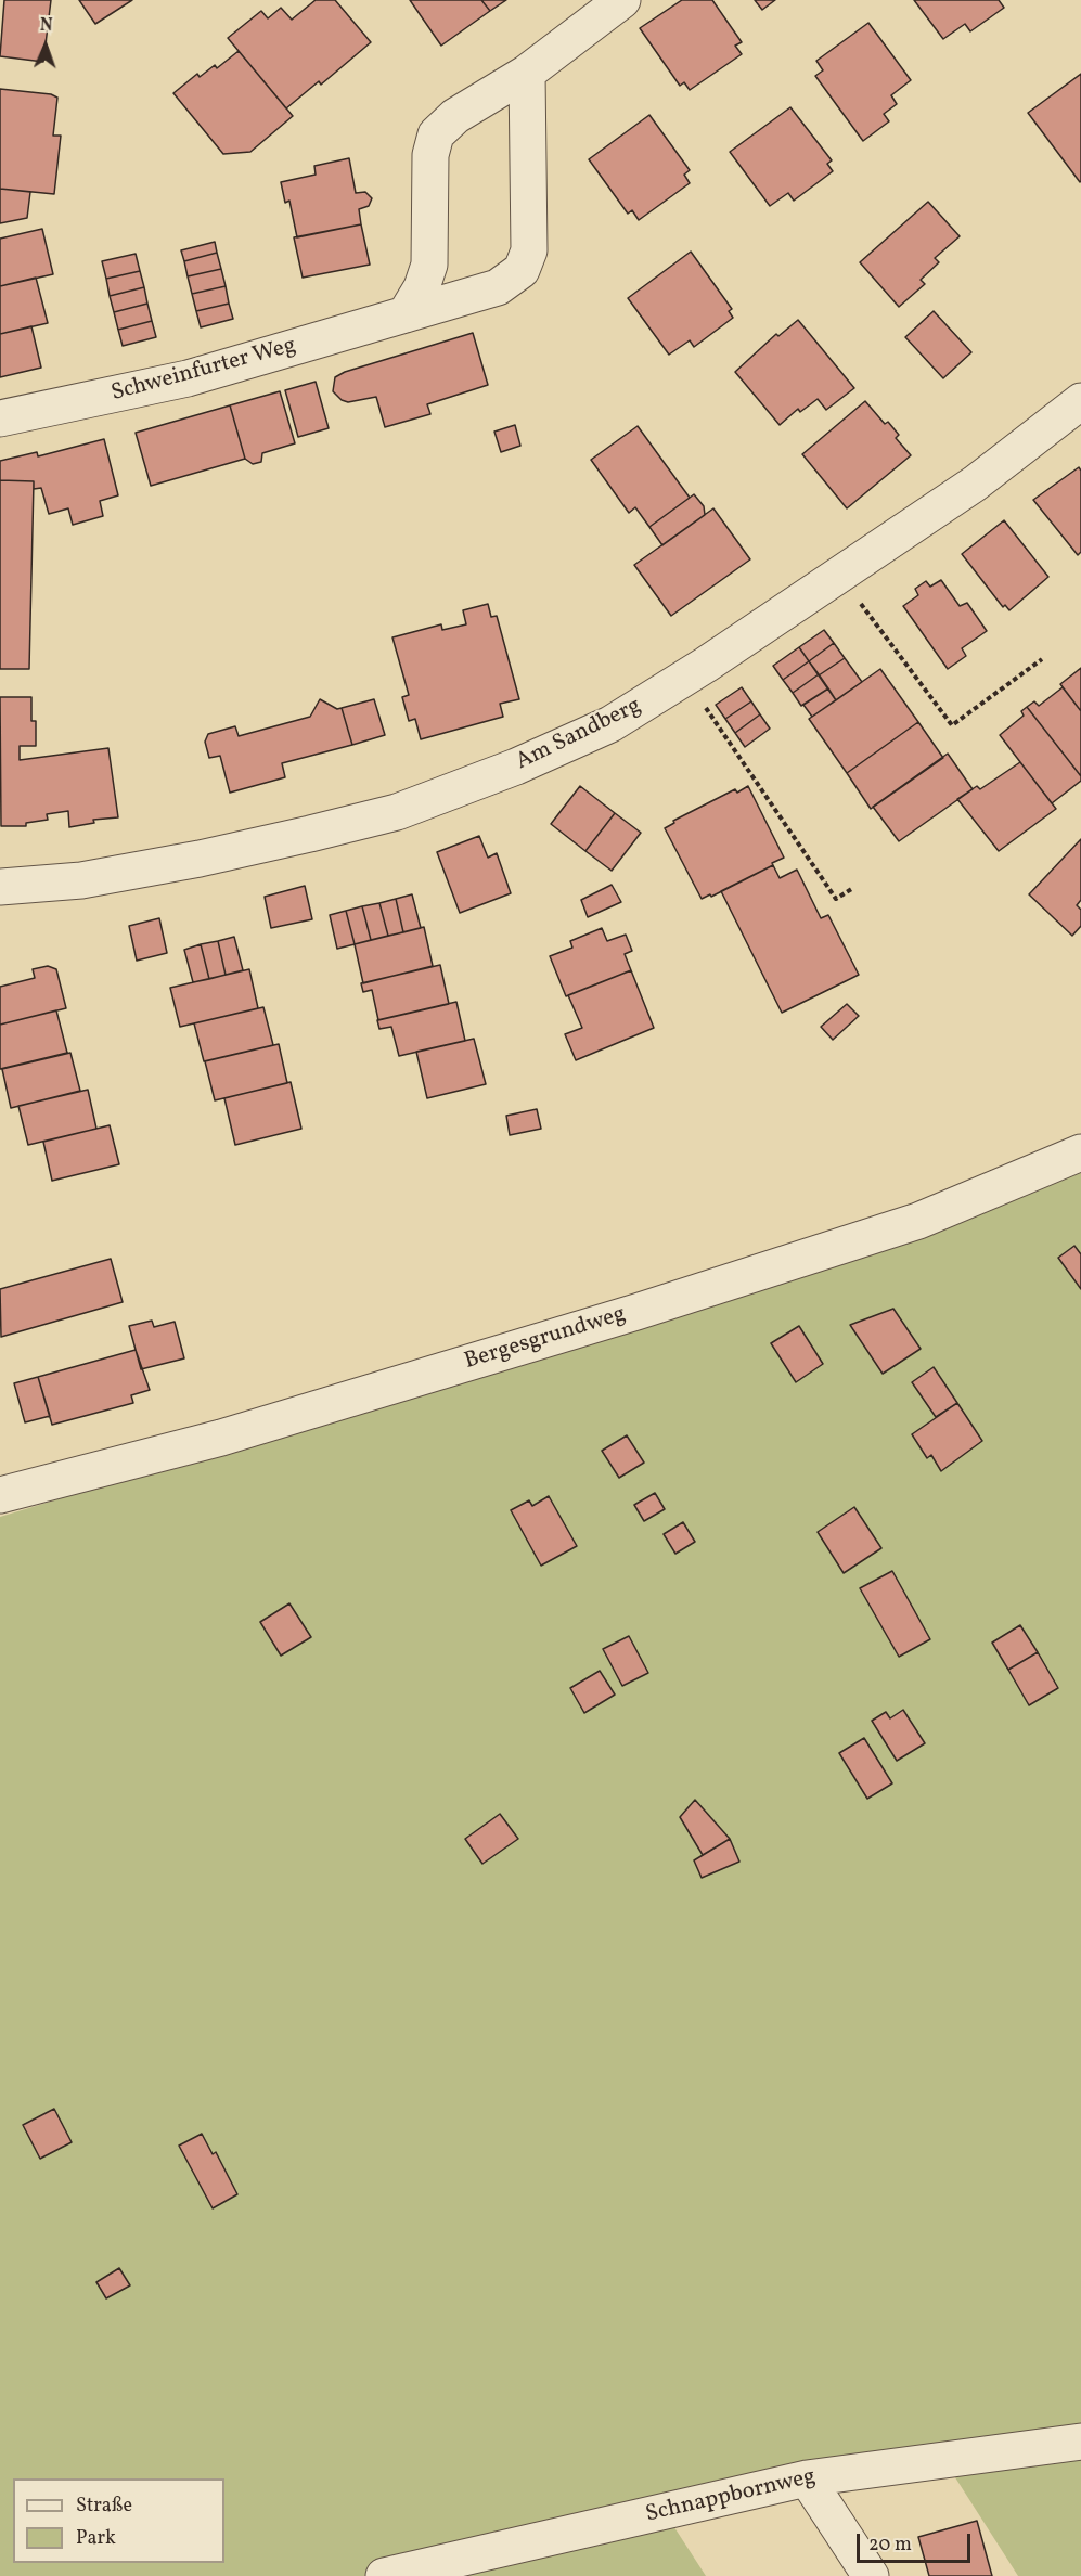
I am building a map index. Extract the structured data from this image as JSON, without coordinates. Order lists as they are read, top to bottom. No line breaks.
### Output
{"streets":{"street":["Schweinfurter Weg","Am Sandberg","Bergesgrundweg","Schnappbornweg"]},"legend":["Straße","Park"],"scale_bar":"20 m","north":"top"}
